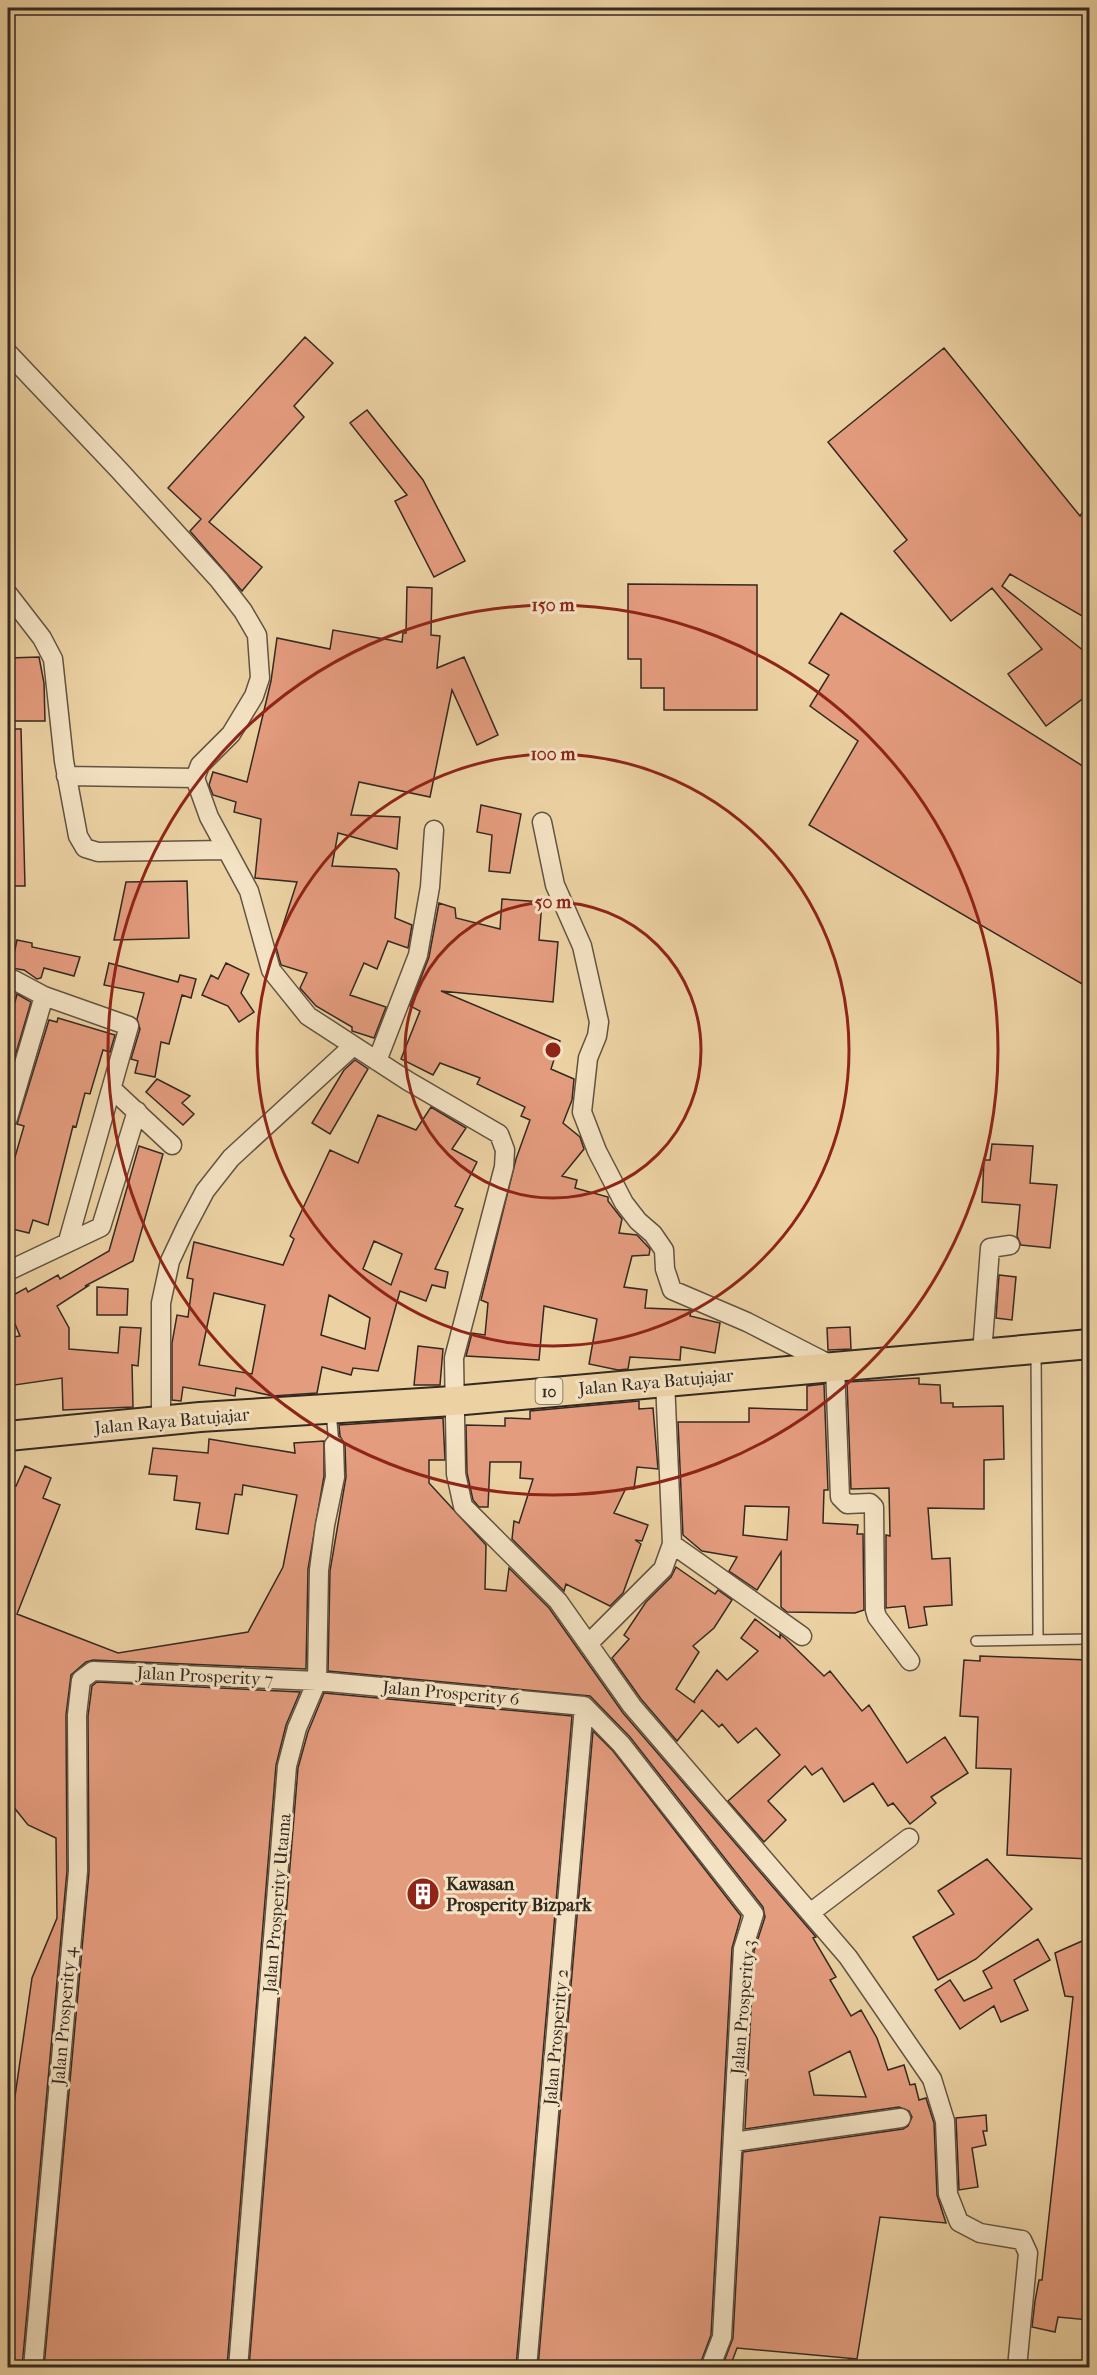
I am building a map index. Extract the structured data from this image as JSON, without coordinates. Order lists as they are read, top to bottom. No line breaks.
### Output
{"streets":{"highway":["Jalan Raya Batujajar","10"],"street":["Jalan Prosperity 7","Jalan Prosperity 6","Jalan Prosperity Utama","Jalan Prosperity 3","Jalan Prosperity 4","Jalan Prosperity 2"]},"crossings":[["Jalan Prosperity 7","Jalan Prosperity 6"],["Jalan Prosperity 7","Jalan Prosperity Utama"],["Jalan Prosperity 7","Jalan Prosperity 4"],["Jalan Prosperity 6","Jalan Prosperity Utama"],["Jalan Prosperity 6","Jalan Prosperity 3"],["Jalan Prosperity 6","Jalan Prosperity 2"],["Jalan Prosperity 3","Jalan Prosperity 2"]],"places":{"building":["Kawasan Prosperity Bizpark"]},"rings":["150 m","100 m","50 m"]}
